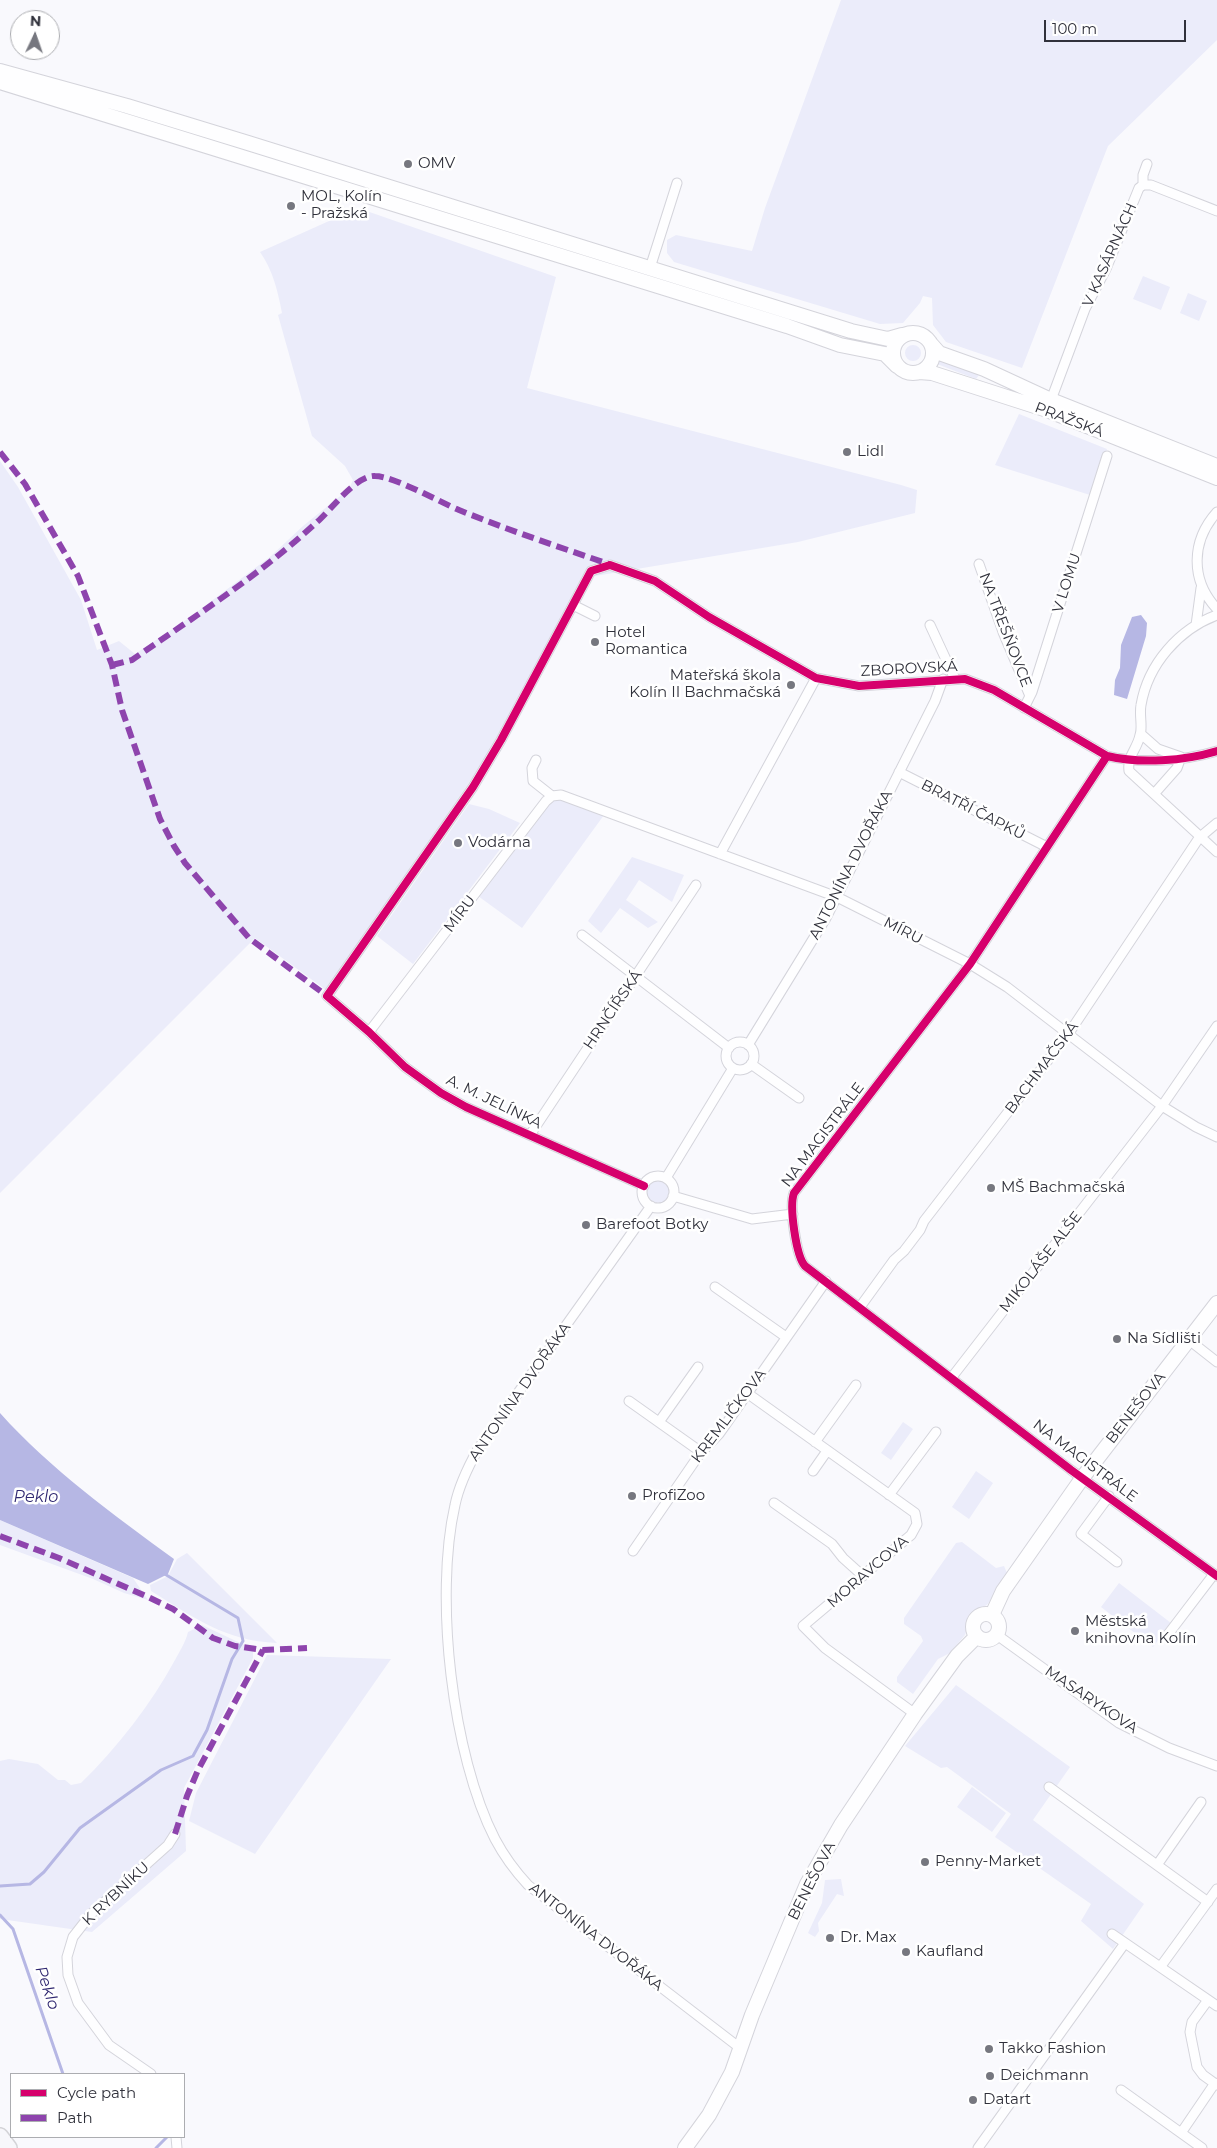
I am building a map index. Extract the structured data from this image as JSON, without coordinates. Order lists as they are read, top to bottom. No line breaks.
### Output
{"streets":{"street":["V KASÁRNÁCH","PRAŽSKÁ","V LOMU","NA TŘEŠŇOVCE","ZBOROVSKÁ","BRATŘÍ ČAPKŮ","ANTONÍNA DVOŘÁKA","MÍRU","HRNČÍŘSKÁ","BACHMAČSKÁ","A. M. JELÍNKA","NA MAGISTRÁLE","MIKOLÁŠE ALŠE","BENEŠOVA","KREMLIČKOVA","MORAVCOVA","MASARYKOVA","K RYBNÍKU"]},"crossings":[["V KASÁRNÁCH","PRAŽSKÁ"],["V LOMU","NA TŘEŠŇOVCE"],["V LOMU","ZBOROVSKÁ"],["ZBOROVSKÁ","ANTONÍNA DVOŘÁKA"],["ZBOROVSKÁ","A. M. JELÍNKA"],["ZBOROVSKÁ","NA MAGISTRÁLE"],["BRATŘÍ ČAPKŮ","ANTONÍNA DVOŘÁKA"],["BRATŘÍ ČAPKŮ","NA MAGISTRÁLE"],["ANTONÍNA DVOŘÁKA","MÍRU"],["ANTONÍNA DVOŘÁKA","A. M. JELÍNKA"],["ANTONÍNA DVOŘÁKA","BENEŠOVA"],["MÍRU","BACHMAČSKÁ"],["MÍRU","A. M. JELÍNKA"],["MÍRU","NA MAGISTRÁLE"],["MÍRU","MIKOLÁŠE ALŠE"],["HRNČÍŘSKÁ","A. M. JELÍNKA"],["BACHMAČSKÁ","NA MAGISTRÁLE"],["NA MAGISTRÁLE","MIKOLÁŠE ALŠE"],["NA MAGISTRÁLE","BENEŠOVA"],["NA MAGISTRÁLE","KREMLIČKOVA"],["BENEŠOVA","MORAVCOVA"],["BENEŠOVA","MASARYKOVA"],["KREMLIČKOVA","MORAVCOVA"]],"water":["Peklo"],"places":["OMV","MOL, Kolín - Pražská","Lidl","Hotel Romantica","Mateřská škola Kolín II Bachmačská","Vodárna","MŠ Bachmačská","Barefoot Botky","Na Sídlišti","ProfiZoo","Městská knihovna Kolín","Penny-Market","Dr. Max","Kaufland","Takko Fashion","Deichmann","Datart"],"legend":["Cycle path","Path"],"scale_bar":"100 m","north":"top"}
